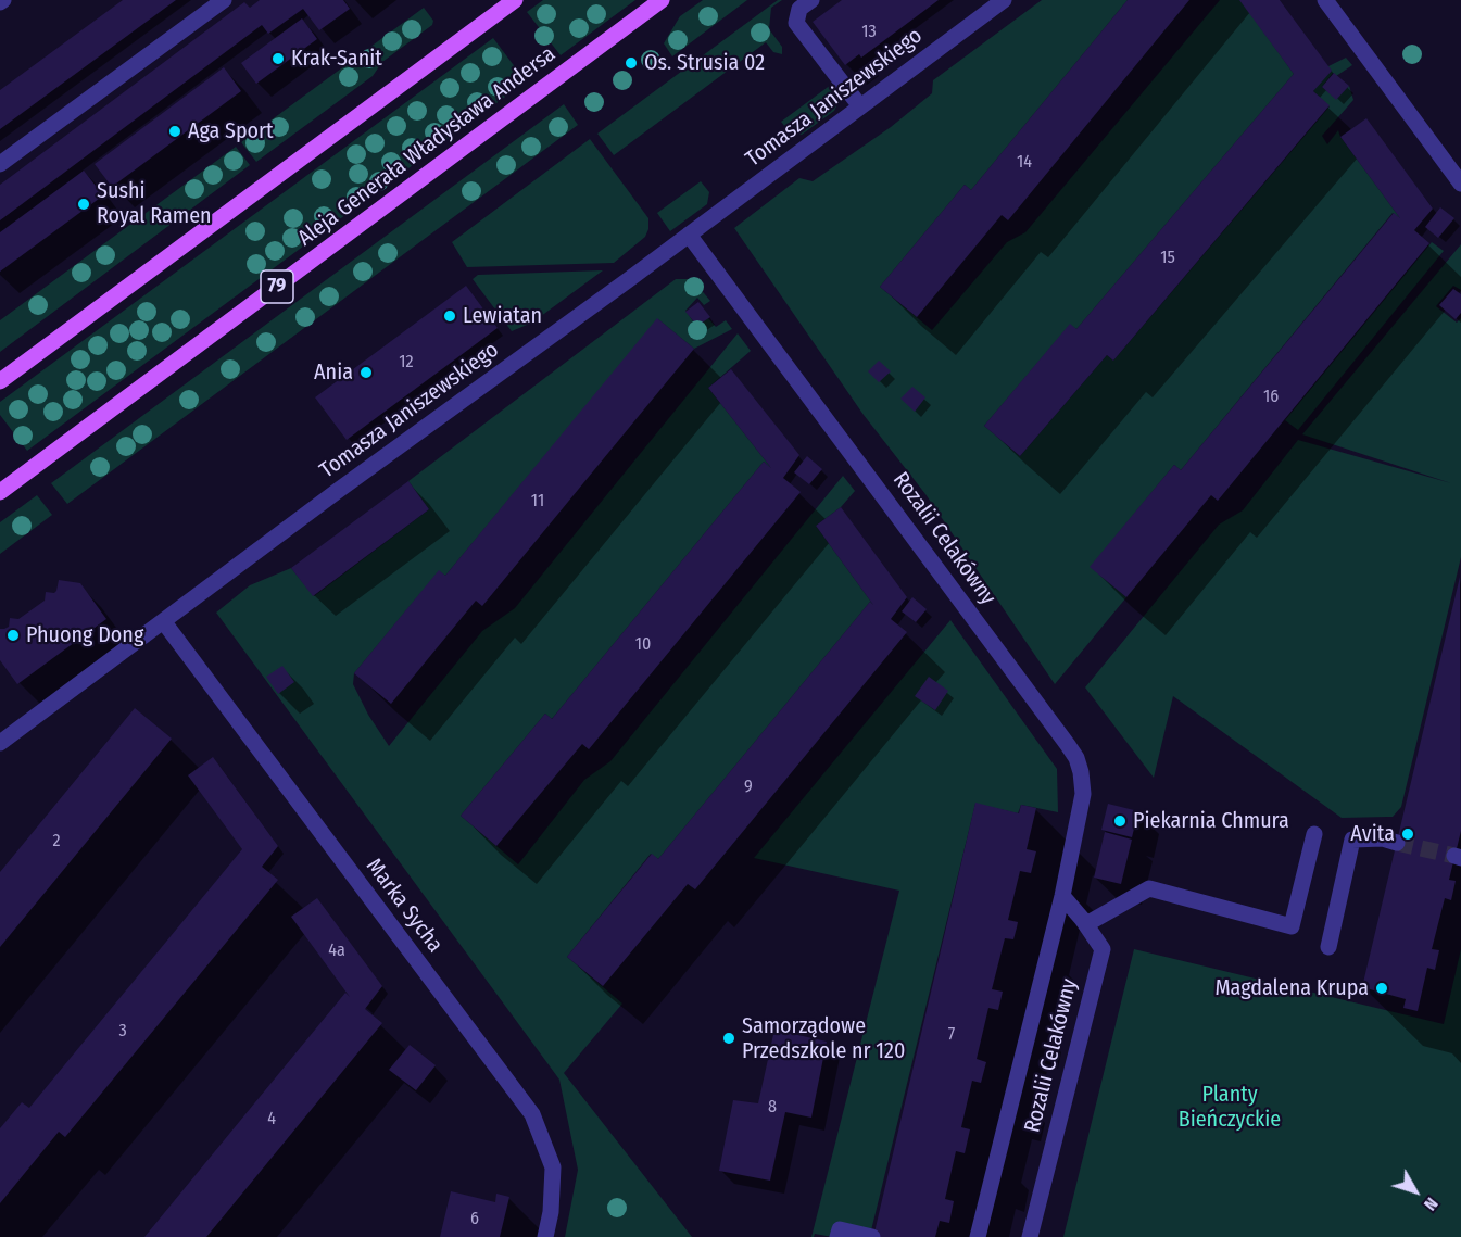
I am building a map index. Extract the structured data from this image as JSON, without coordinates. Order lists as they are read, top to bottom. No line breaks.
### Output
{"streets":{"main road":["Aleja Generała Władysława Andersa","79"],"street":["Tomasza Janiszewskiego","Rozalii Celakówny","Marka Sycha"]},"crossings":[["Tomasza Janiszewskiego","Rozalii Celakówny"],["Tomasza Janiszewskiego","Marka Sycha"]],"parks":["Planty Bieńczyckie"],"places":["Krak-Sanit","Os. Strusia 02","Aga Sport","Sushi Royal Ramen","Lewiatan","Ania","Phuong Dong","Piekarnia Chmura","Avita","Magdalena Krupa","Samorządowe Przedszkole nr 120"],"house_numbers":["13","14","15","12","16","11","10","9","2","4a","3","7","8","4","6"],"north":"bottom right"}
